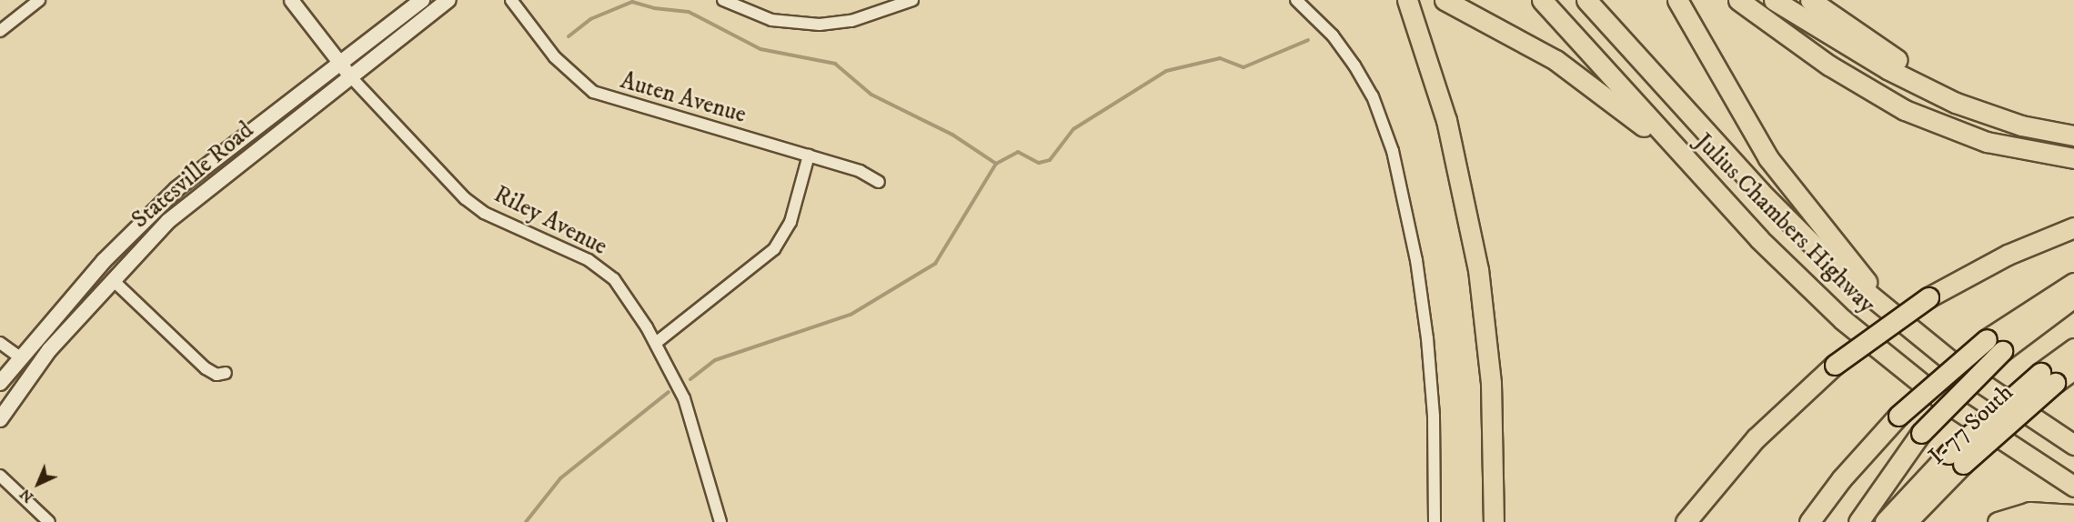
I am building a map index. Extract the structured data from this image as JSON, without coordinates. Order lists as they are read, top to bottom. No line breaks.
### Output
{"streets":{"highway":["Julius Chambers Highway","I-77 South"],"main road":["Statesville Road"],"street":["Auten Avenue","Riley Avenue"]},"crossings":[["Statesville Road","Riley Avenue"]],"north":"bottom left"}
